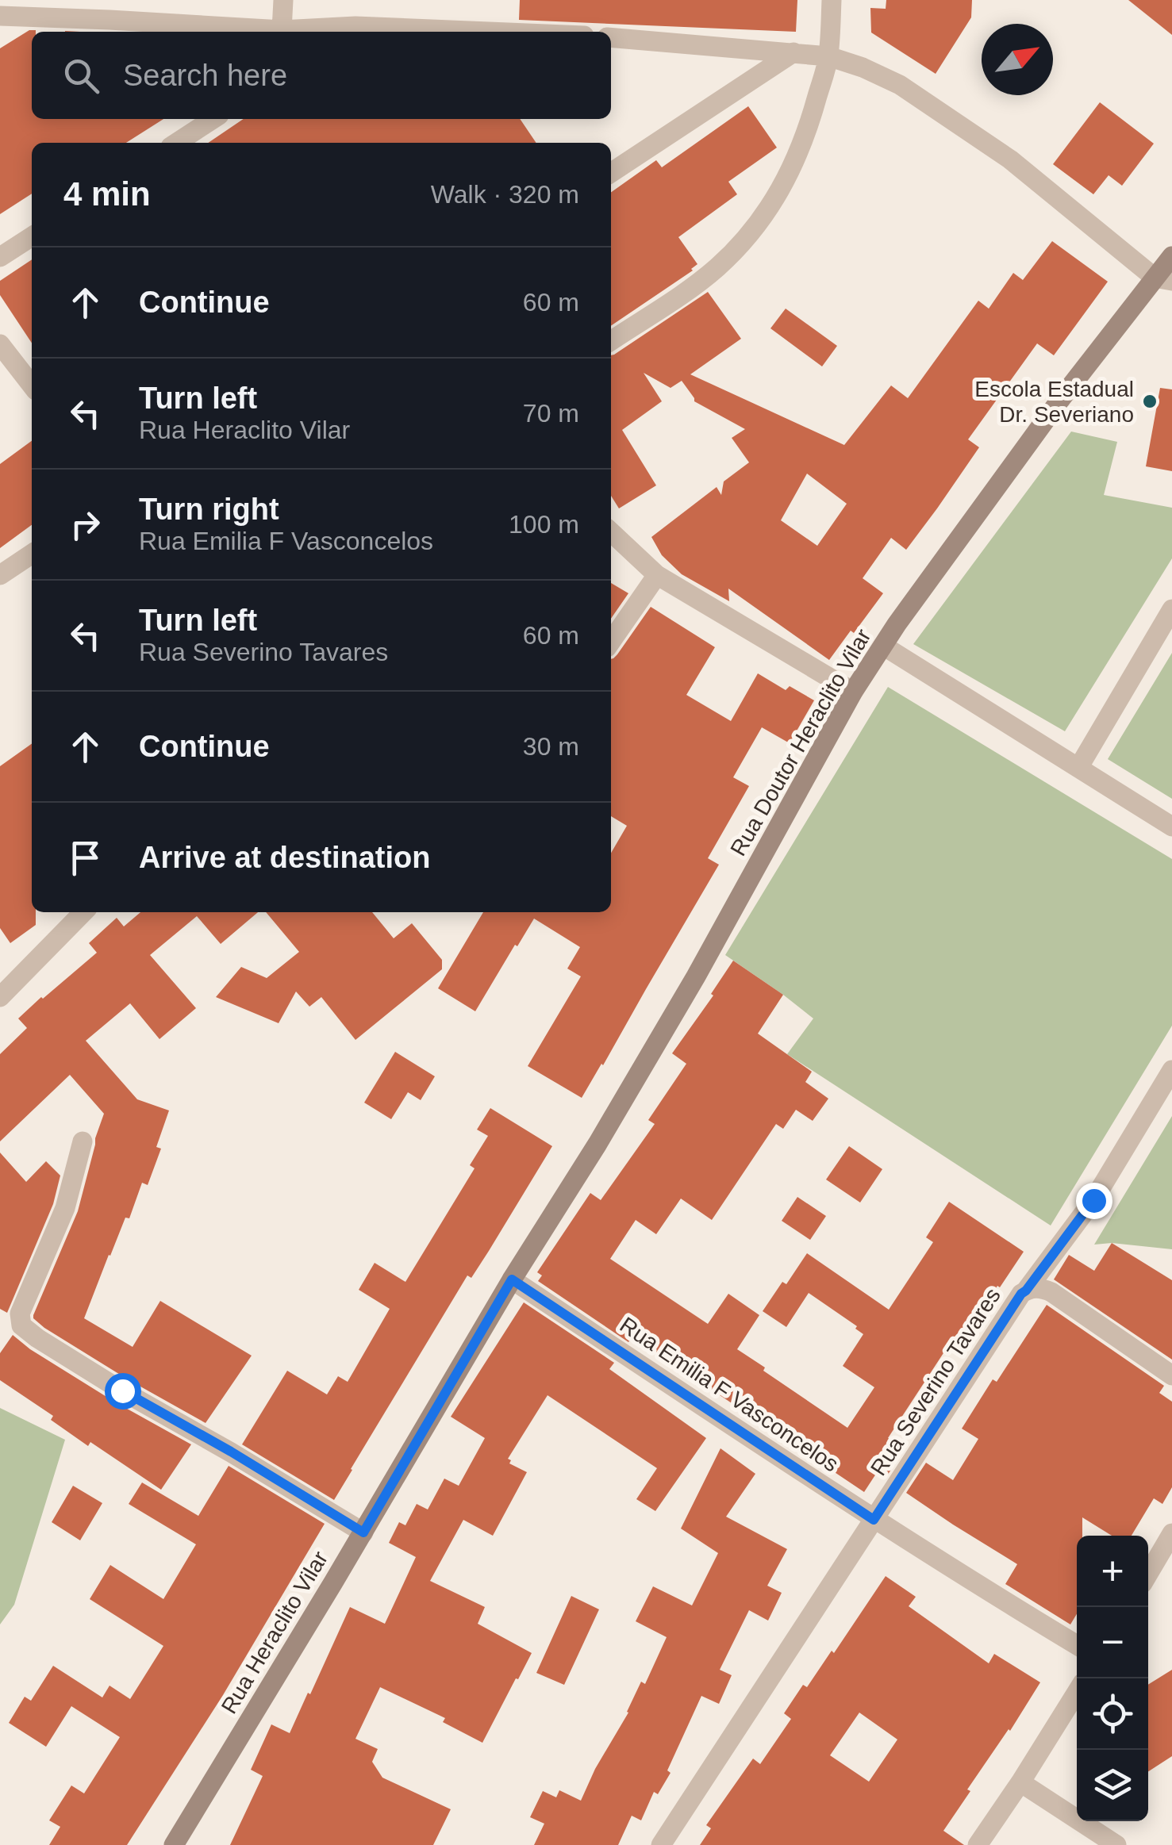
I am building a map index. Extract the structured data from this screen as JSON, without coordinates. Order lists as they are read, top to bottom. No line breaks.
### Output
{"streets":{"street":["Rua Doutor Heraclito Vilar","Rua Severino Tavares","Rua Emilia F Vasconcelos","Rua Heraclito Vilar"]},"crossings":[["Rua Doutor Heraclito Vilar","Rua Emilia F Vasconcelos"],["Rua Doutor Heraclito Vilar","Rua Heraclito Vilar"],["Rua Severino Tavares","Rua Emilia F Vasconcelos"],["Rua Emilia F Vasconcelos","Rua Heraclito Vilar"]],"places":["Escola Estadual Dr. Severiano"],"north":"top right","page":{"search":"Search here","heading":["4 min","Walk · 320 m"],"list":[["Continue","60 m"],["Turn left","Rua Heraclito Vilar","70 m"],["Turn right","Rua Emilia F Vasconcelos","100 m"],["Turn left","Rua Severino Tavares","60 m"],["Continue","30 m"],"Arrive at destination"],"map_buttons":["+","−"]}}
